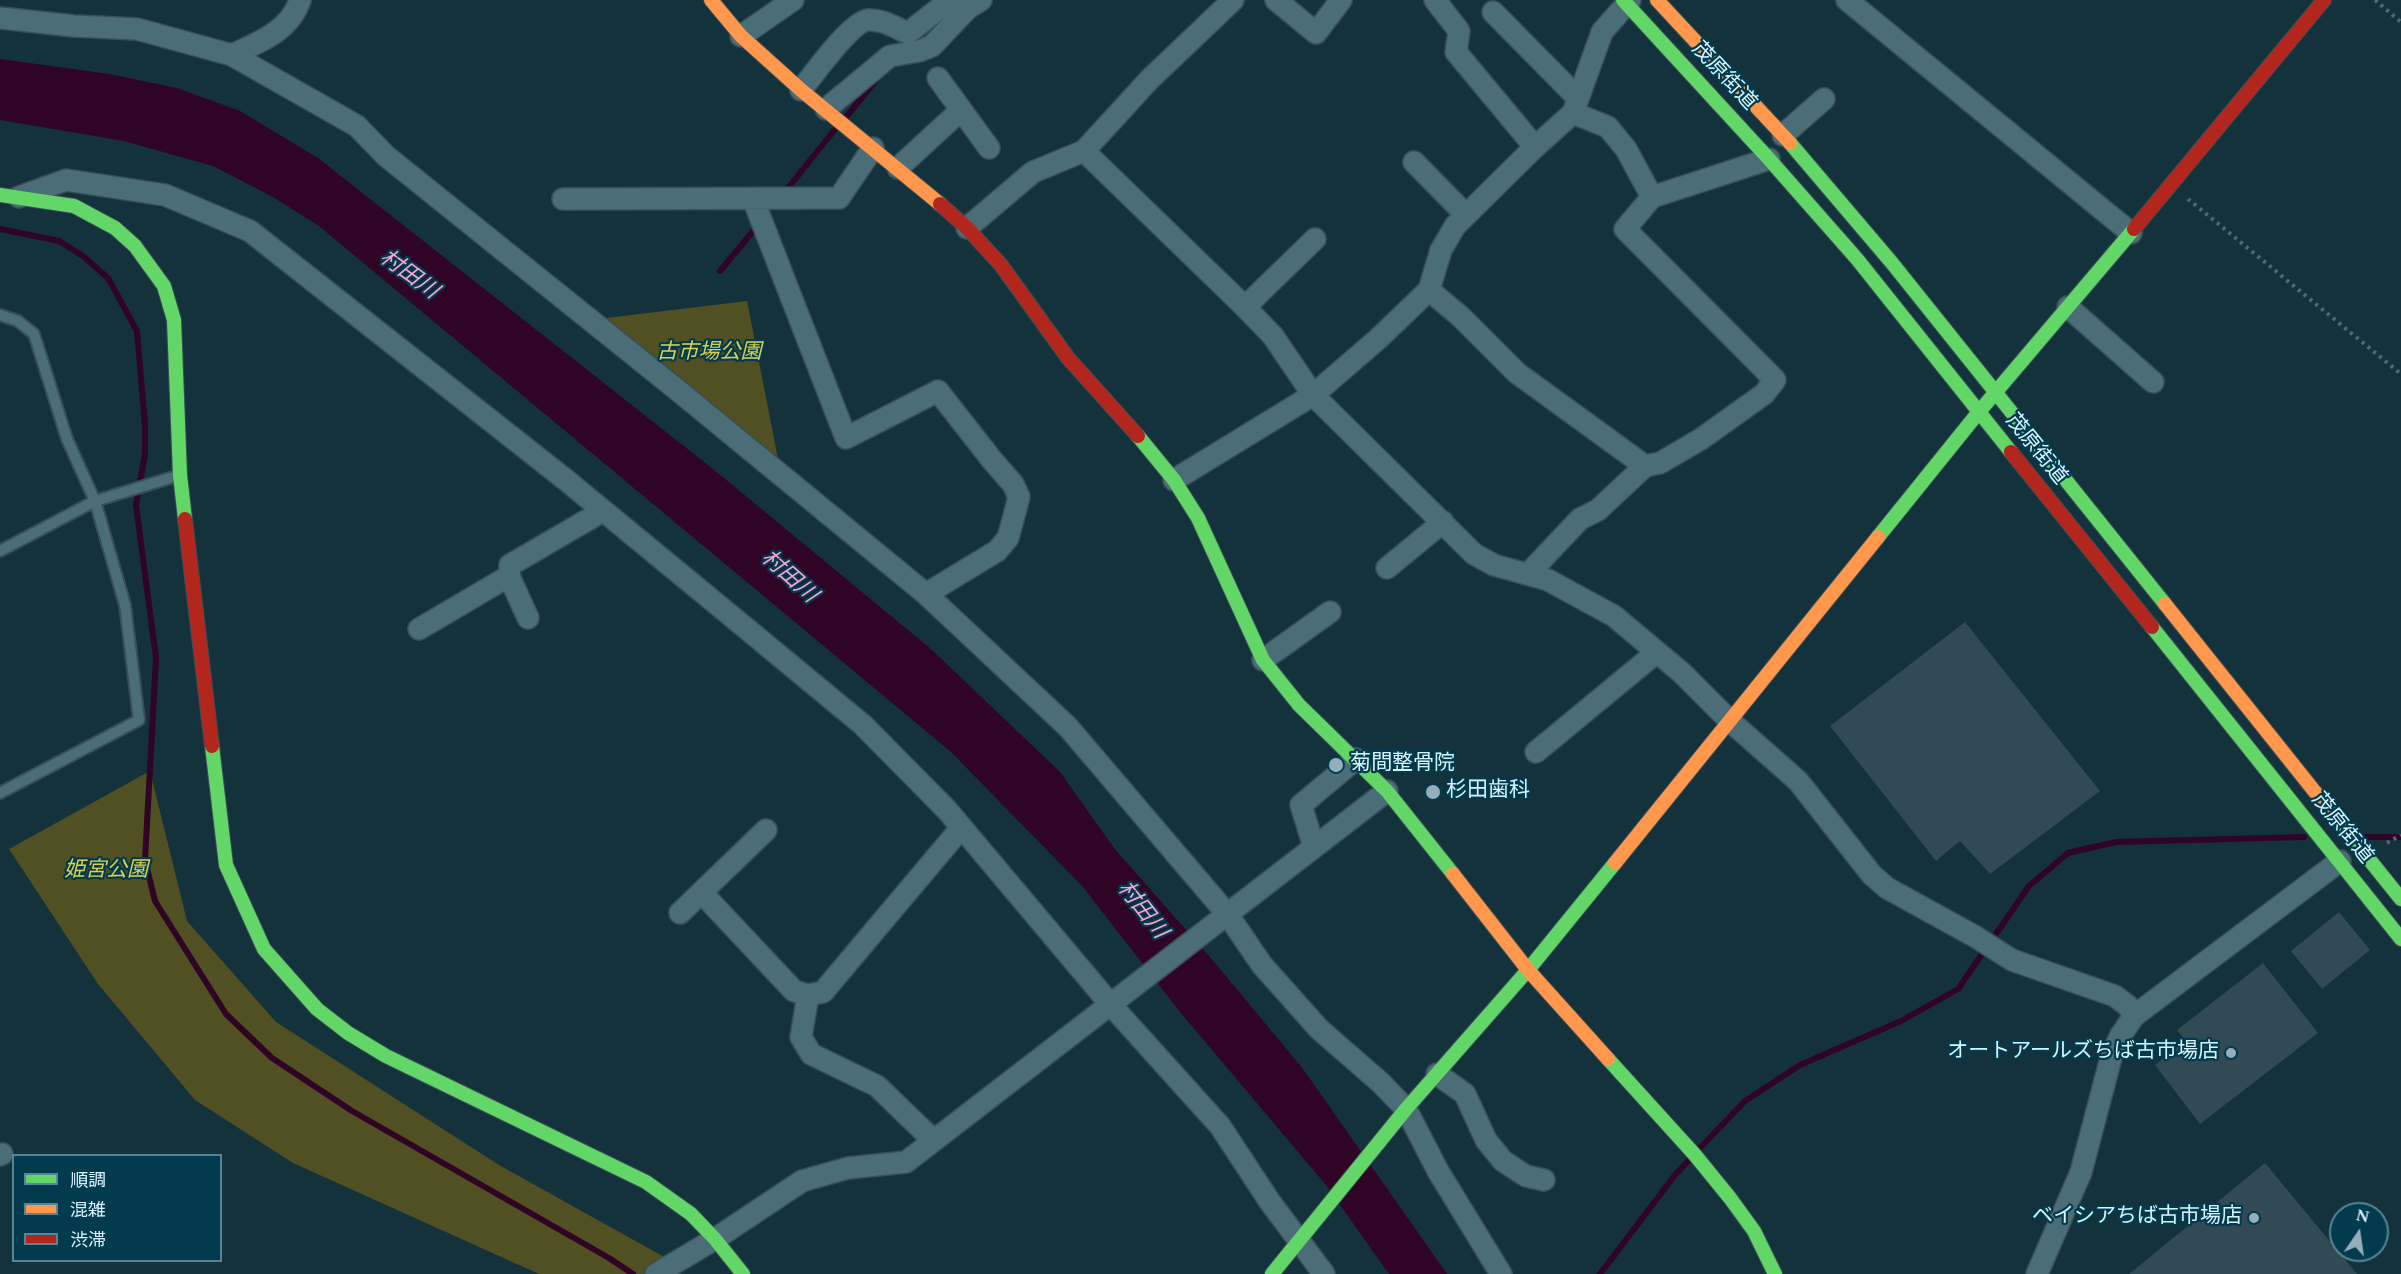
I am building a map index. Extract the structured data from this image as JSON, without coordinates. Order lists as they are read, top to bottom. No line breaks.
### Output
{"streets":{"street":["茂原街道"]},"water":["村田川"],"parks":["古市場公園","姫宮公園"],"places":["菊間整骨院","杉田歯科","オートアールズちば古市場店","ベイシアちば古市場店"],"legend":["順調","混雑","渋滞"],"north":"top"}
